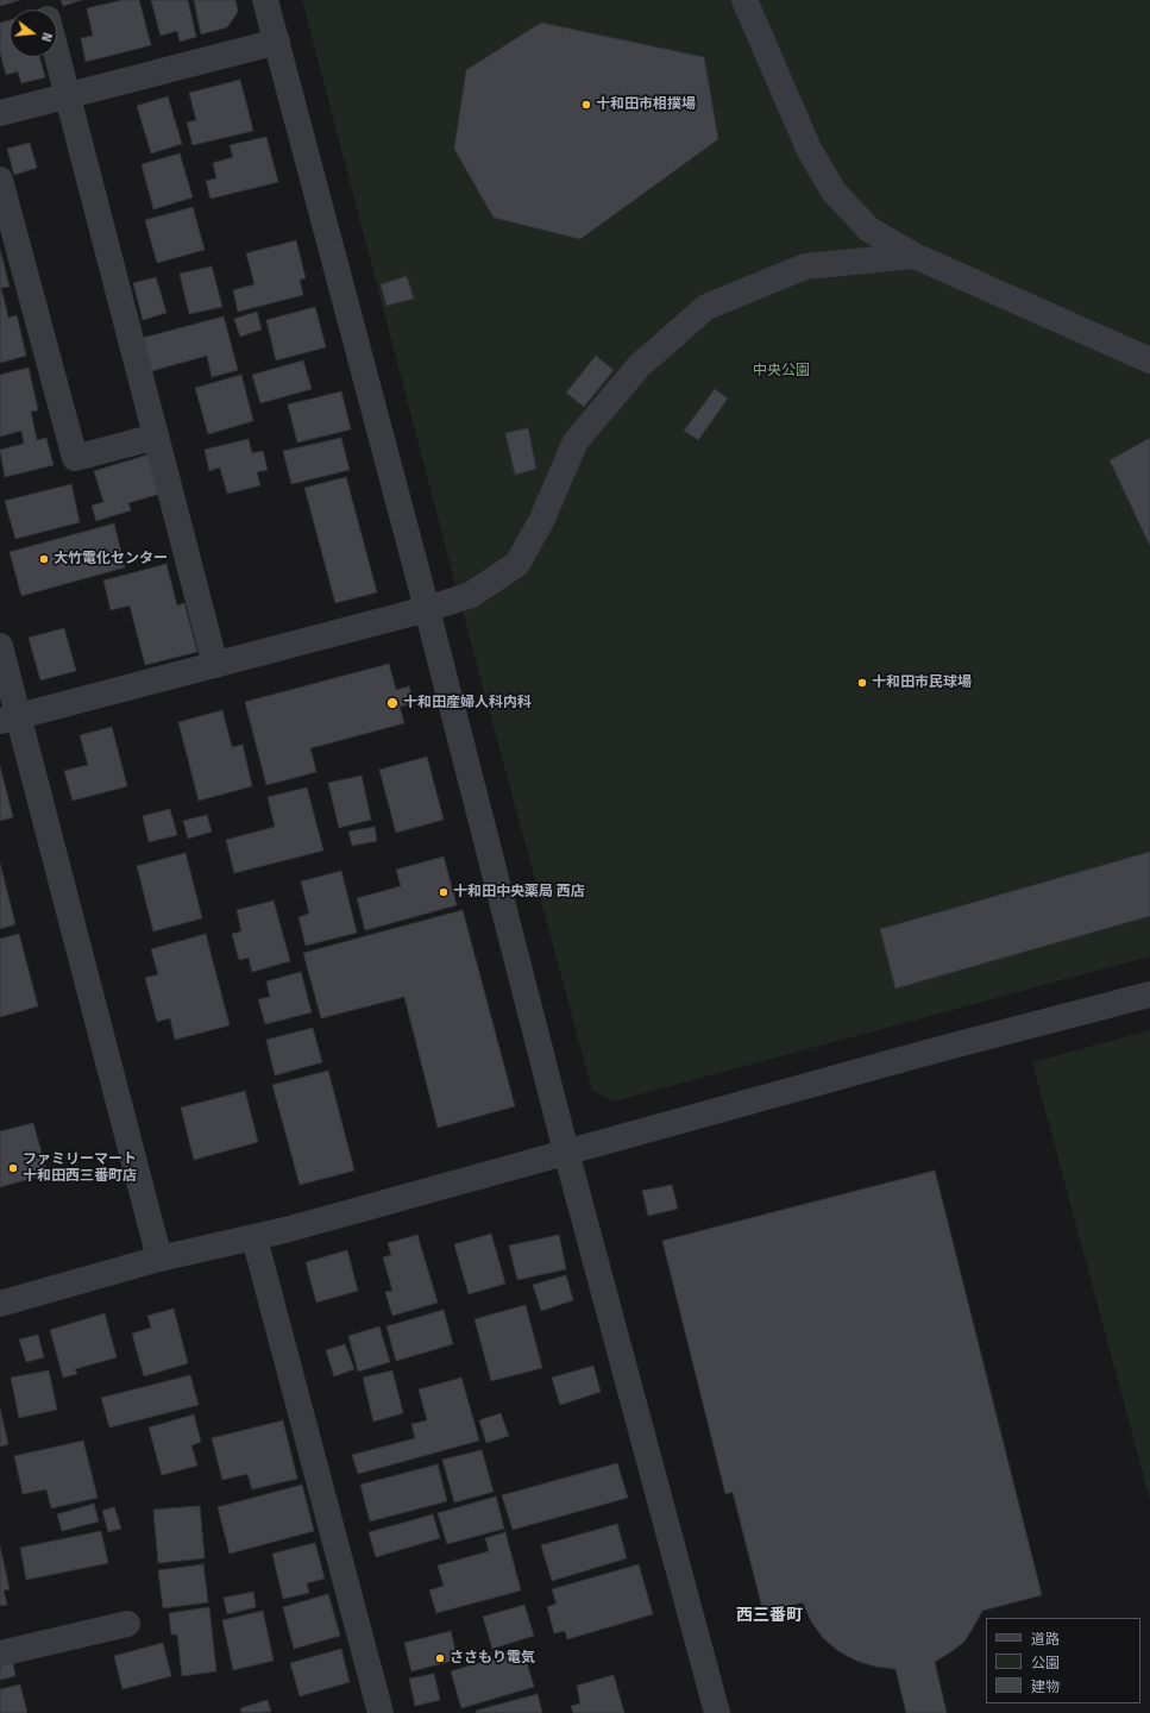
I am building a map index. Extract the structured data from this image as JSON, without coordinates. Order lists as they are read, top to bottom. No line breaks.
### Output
{"districts":["西三番町"],"parks":["中央公園"],"places":["十和田市相撲場","大竹電化センター","十和田市民球場","十和田産婦人科内科","十和田中央薬局 西店","ファミリーマート 十和田西三番町店","ささもり電気"],"legend":["道路","公園","建物"],"north":"right"}
